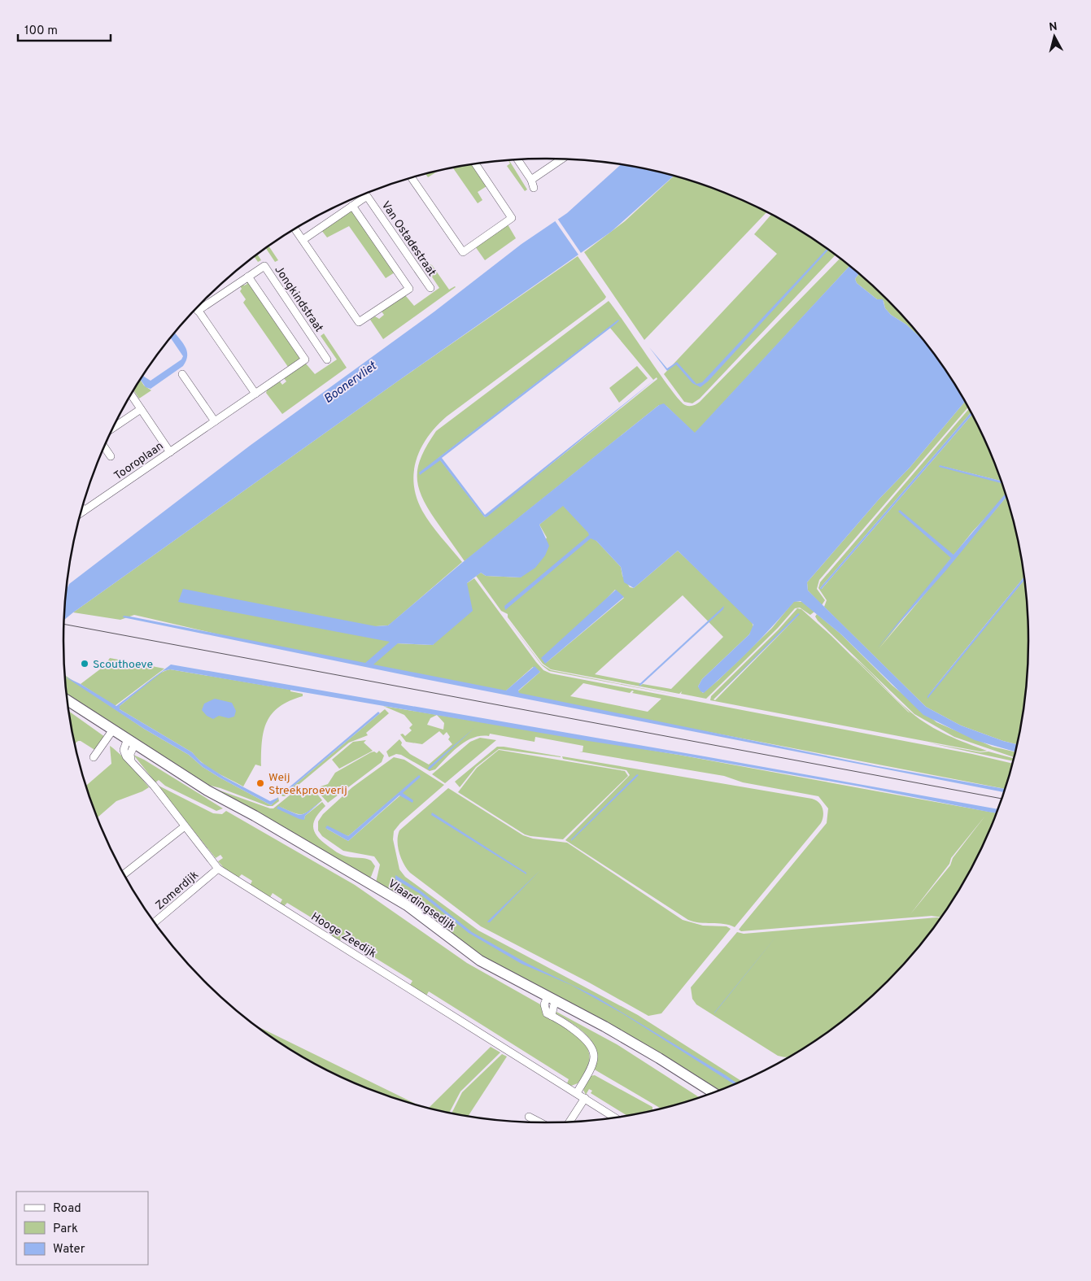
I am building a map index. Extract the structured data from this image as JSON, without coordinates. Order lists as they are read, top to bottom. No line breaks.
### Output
{"streets":{"street":["Van Ostadestraat","Jongkindstraat","Tooroplaan","Zomerdijk","Vlaardingsedijk","Hooge Zeedijk"]},"crossings":[["Jongkindstraat","Tooroplaan"],["Zomerdijk","Hooge Zeedijk"],["Vlaardingsedijk","Hooge Zeedijk"]],"water":["Boonervliet"],"places":["Scouthoeve","Weij Streekproeverij"],"legend":["Road","Park","Water"],"scale_bar":"100 m","north":"top"}
